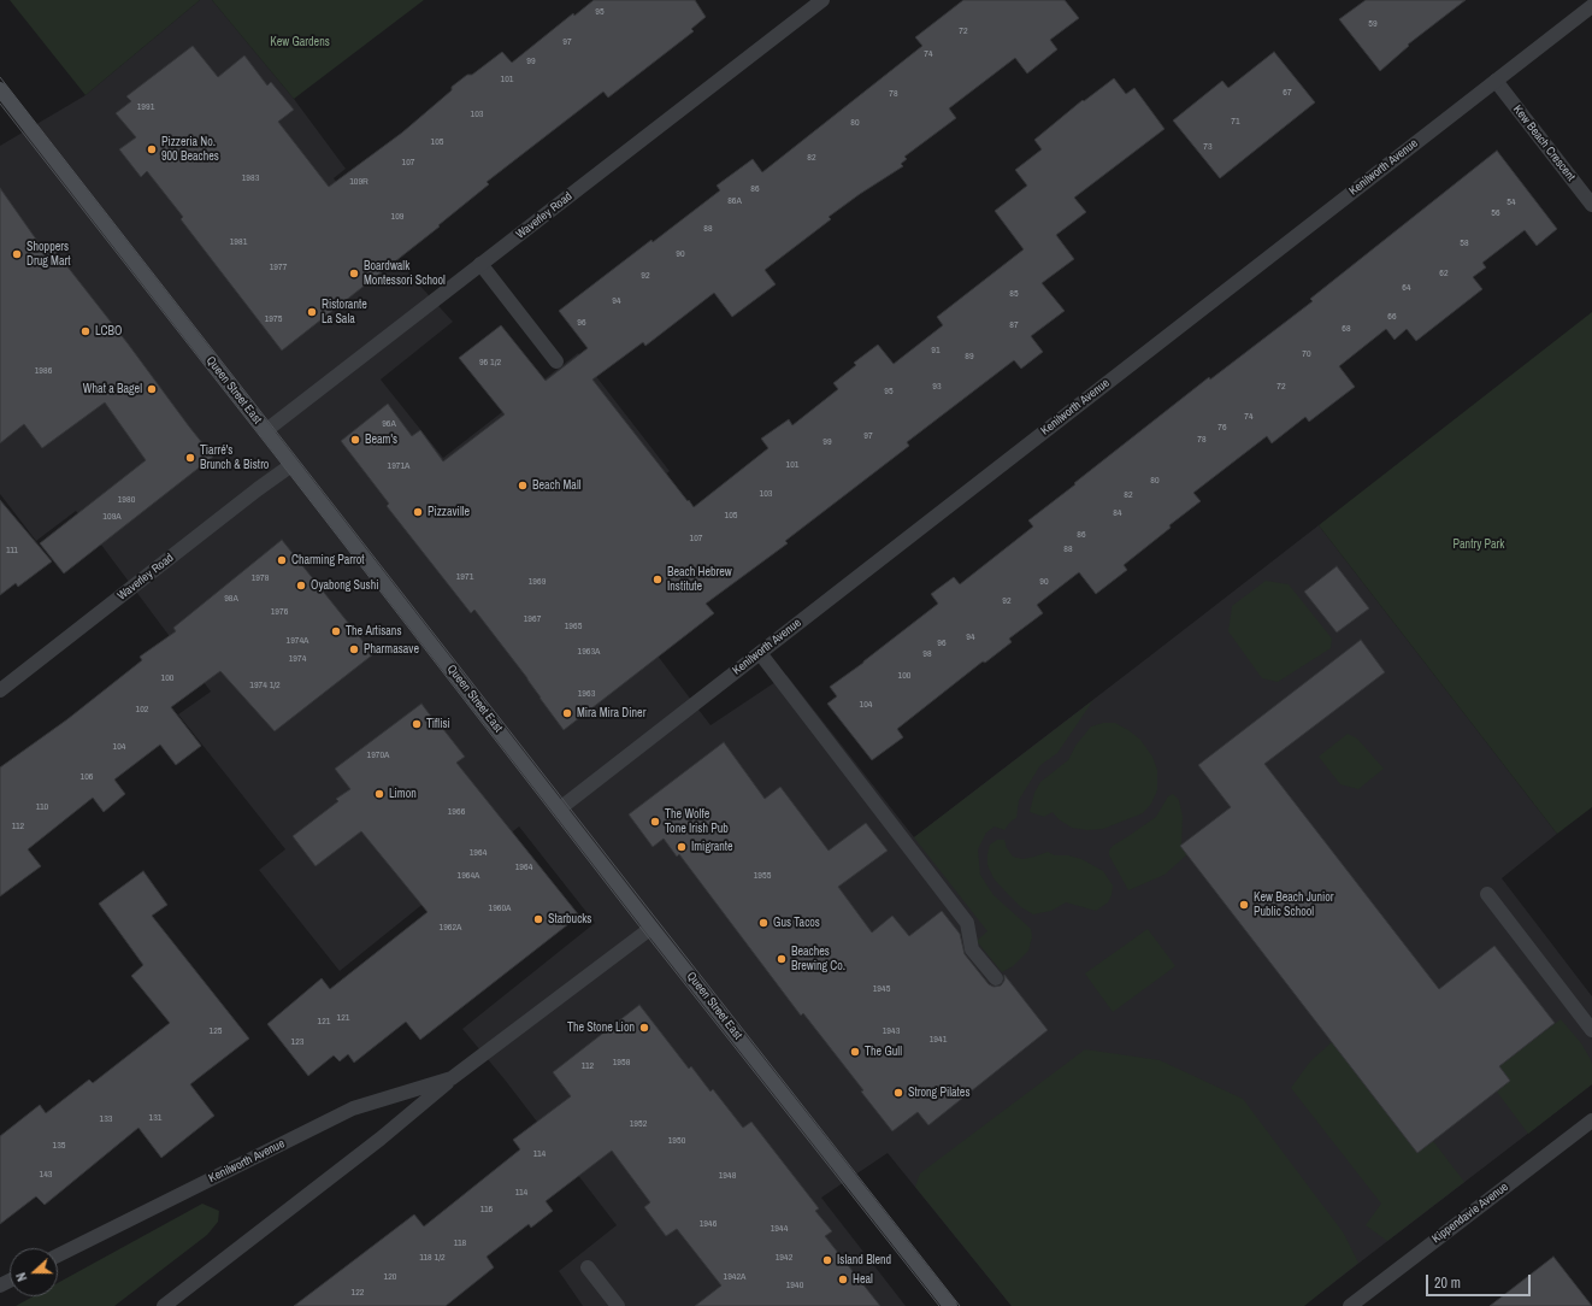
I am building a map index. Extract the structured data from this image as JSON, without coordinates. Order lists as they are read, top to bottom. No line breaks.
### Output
{"streets":{"main road":["Queen Street East"],"street":["Kew Beach Crescent","Kenilworth Avenue","Waverley Road","Kippendavie Avenue"]},"crossings":[["Kew Beach Crescent","Kenilworth Avenue"],["Kenilworth Avenue","Queen Street East"],["Waverley Road","Queen Street East"]],"parks":["Kew Gardens","Pantry Park"],"places":["Pizzeria No. 900 Beaches","Shoppers Drug Mart","Boardwalk Montessori School","Ristorante La Sala","LCBO","What a Bagel","Beam's","Tiarré's Brunch & Bistro","Beach Mall","Pizzaville","Charming Parrot","Beach Hebrew Institute","Oyabong Sushi","The Artisans","Pharmasave","Mira Mira Diner","Tiflisi","Limon","The Wolfe Tone Irish Pub","Imigrante","Kew Beach Junior Public School","Starbucks","Gus Tacos","Beaches Brewing Co.","The Stone Lion","The Gull","Strong Pilates","Island Blend","Heal"],"house_numbers":["95","59","72","97","74","99","101","67","78","1991","103","71","80","105","73","82","107","1983","109R","86","86A","54","56","109","88","1981","58","90","1977","62","92","64","85","94","66","1975","96","87","68","91","70","89","96 1/2","1986","93","72","95","74","96A","76","97","78","99","101","1971A","80","103","82","1980","84","105","109A","86","107","88","111","1971","1978","1969","90","98A","92","1976","1967","1965","94","1974A","96","1963A","98","1974","100","100","1974 1/2","1963","104","102","104","1970A","106","110","1966","112","1964","1964","1964A","1955","1960A","1962A","1945","121","121","125","1943","1941","123","1958","112","131","133","1952","1950","135","114","143","1948","114","116","1946","1944","118","118 1/2","1942","120","1942A","1940","122"],"scale_bar":"20 m","north":"left"}
